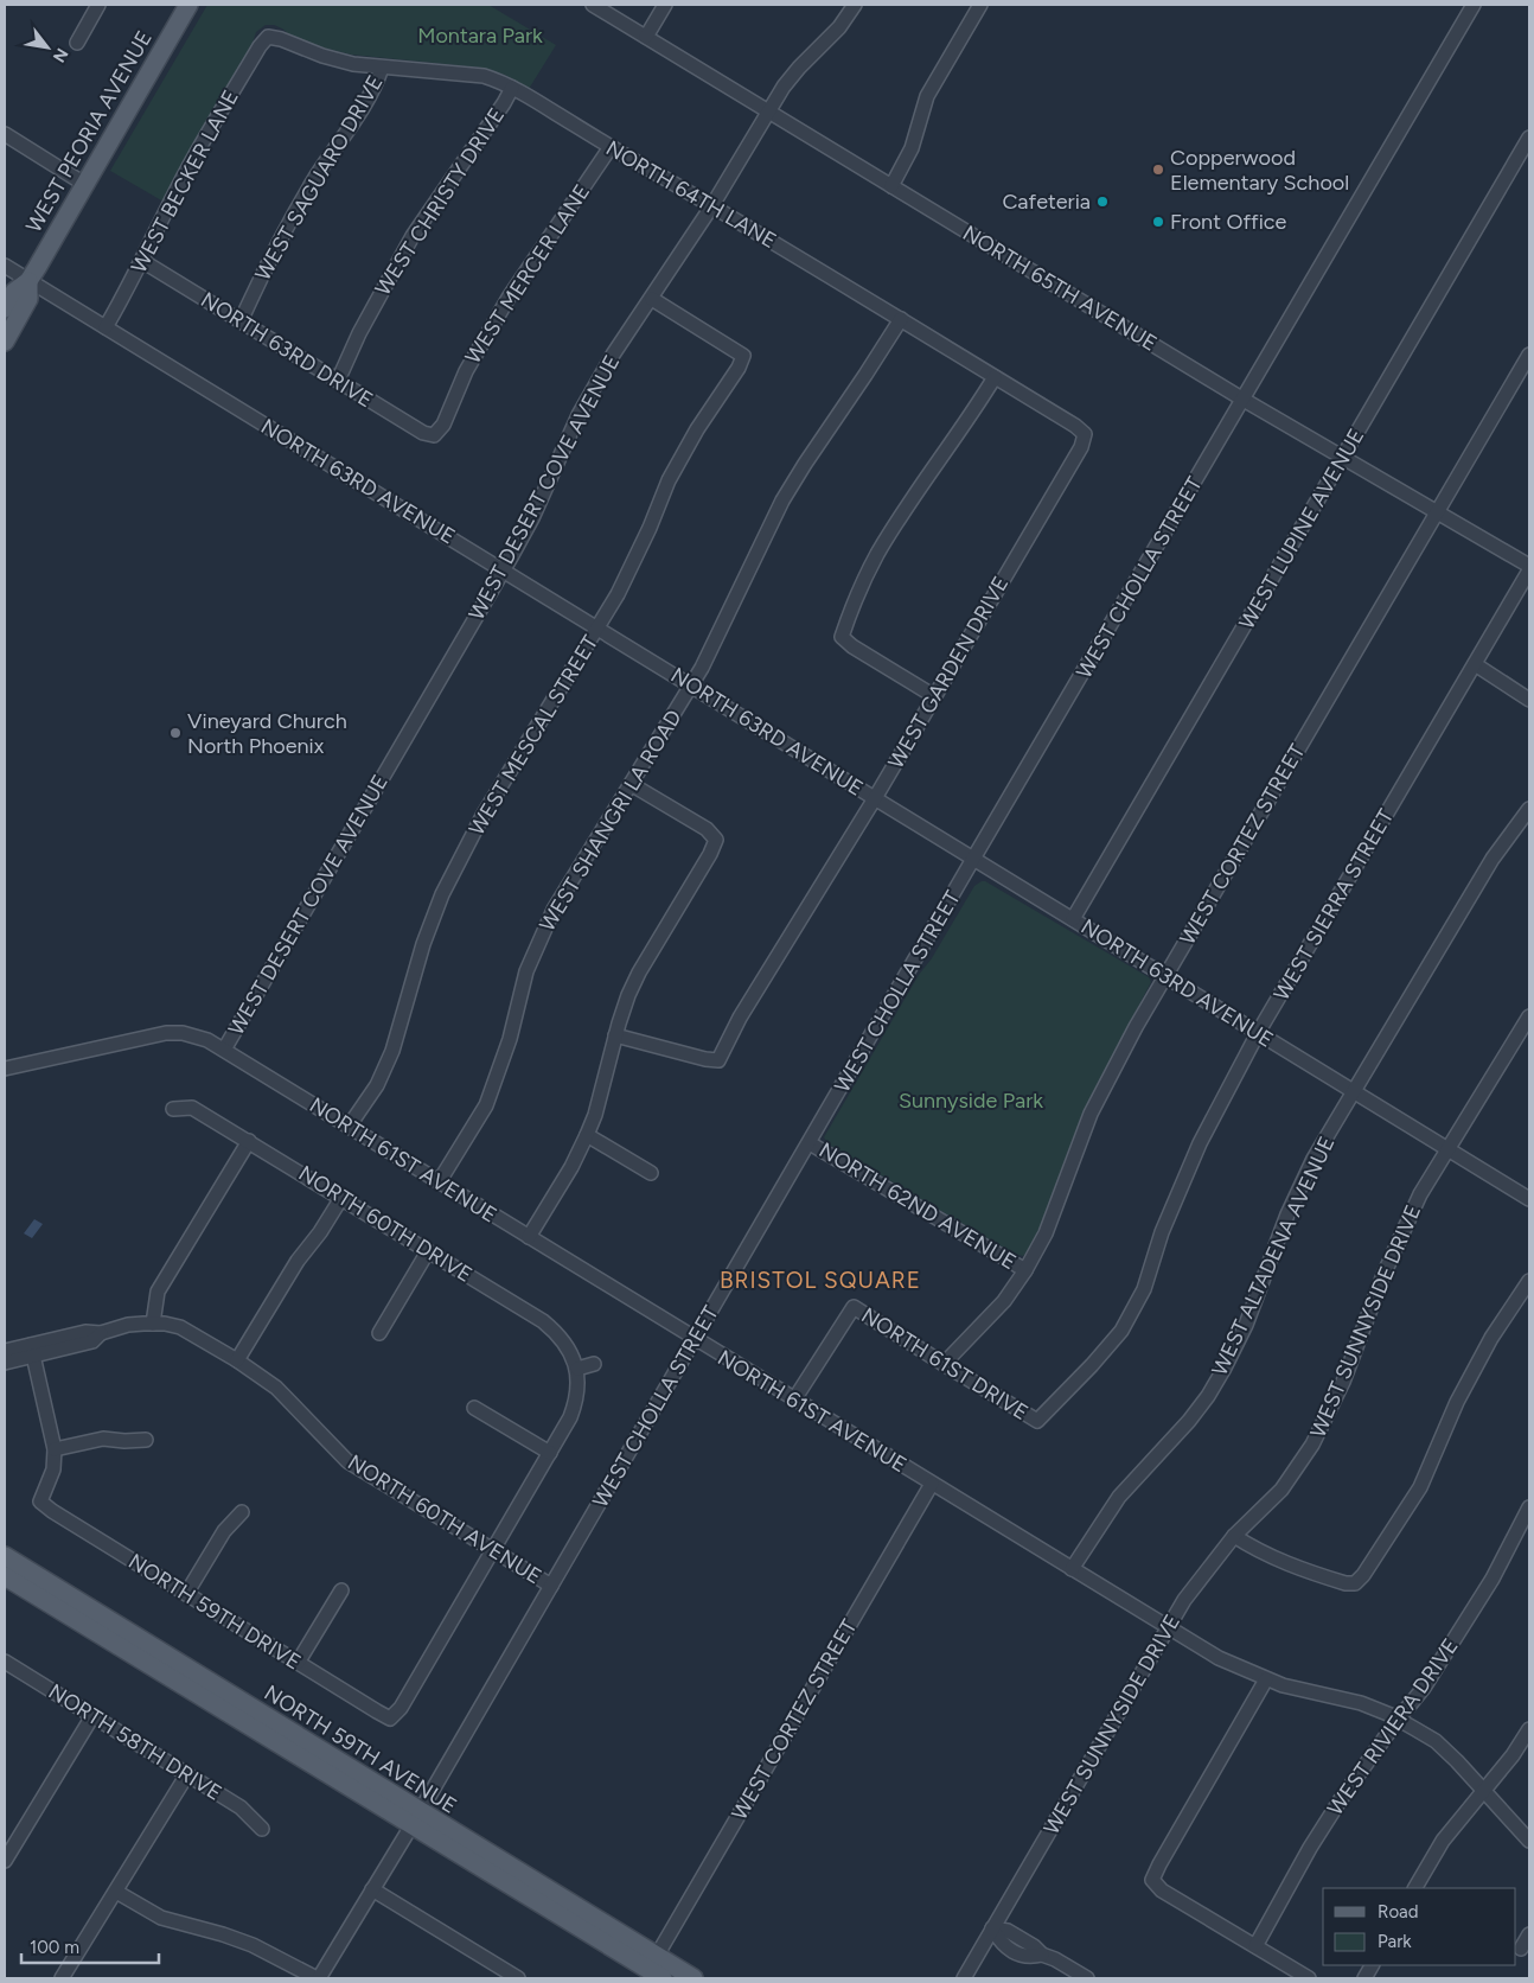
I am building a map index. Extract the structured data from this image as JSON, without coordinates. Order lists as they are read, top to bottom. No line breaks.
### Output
{"streets":{"main road":["WEST PEORIA AVENUE","NORTH 59TH AVENUE"],"street":["WEST SAGUARO DRIVE","WEST BECKER LANE","NORTH 64TH LANE","WEST CHRISTY DRIVE","WEST MERCER LANE","NORTH 65TH AVENUE","NORTH 63RD DRIVE","NORTH 63RD AVENUE","WEST DESERT COVE AVENUE","WEST LUPINE AVENUE","WEST CHOLLA STREET","WEST GARDEN DRIVE","WEST MESCAL STREET","WEST SHANGRI LA ROAD","WEST CORTEZ STREET","WEST SIERRA STREET","NORTH 61ST AVENUE","NORTH 62ND AVENUE","NORTH 60TH DRIVE","WEST ALTADENA AVENUE","WEST SUNNYSIDE DRIVE","NORTH 61ST DRIVE","NORTH 60TH AVENUE","NORTH 59TH DRIVE","WEST RIVIERA DRIVE","NORTH 58TH DRIVE"]},"crossings":[["WEST PEORIA AVENUE","NORTH 63RD AVENUE"],["WEST SAGUARO DRIVE","NORTH 64TH LANE"],["WEST SAGUARO DRIVE","NORTH 63RD DRIVE"],["WEST BECKER LANE","NORTH 64TH LANE"],["WEST BECKER LANE","NORTH 63RD DRIVE"],["WEST BECKER LANE","NORTH 63RD AVENUE"],["NORTH 64TH LANE","WEST CHRISTY DRIVE"],["NORTH 64TH LANE","WEST MERCER LANE"],["NORTH 64TH LANE","WEST DESERT COVE AVENUE"],["NORTH 64TH LANE","WEST GARDEN DRIVE"],["NORTH 64TH LANE","WEST SHANGRI LA ROAD"],["WEST CHRISTY DRIVE","NORTH 63RD DRIVE"],["WEST MERCER LANE","NORTH 63RD DRIVE"],["NORTH 65TH AVENUE","WEST DESERT COVE AVENUE"],["NORTH 65TH AVENUE","WEST LUPINE AVENUE"],["NORTH 65TH AVENUE","WEST CHOLLA STREET"],["NORTH 65TH AVENUE","WEST CORTEZ STREET"],["NORTH 63RD AVENUE","WEST DESERT COVE AVENUE"],["NORTH 63RD AVENUE","WEST LUPINE AVENUE"],["NORTH 63RD AVENUE","WEST CHOLLA STREET"],["NORTH 63RD AVENUE","WEST GARDEN DRIVE"],["NORTH 63RD AVENUE","WEST MESCAL STREET"],["NORTH 63RD AVENUE","WEST SHANGRI LA ROAD"],["NORTH 63RD AVENUE","WEST CORTEZ STREET"],["NORTH 63RD AVENUE","WEST SIERRA STREET"],["NORTH 63RD AVENUE","WEST ALTADENA AVENUE"],["NORTH 63RD AVENUE","WEST SUNNYSIDE DRIVE"],["WEST DESERT COVE AVENUE","WEST MESCAL STREET"],["WEST DESERT COVE AVENUE","NORTH 61ST AVENUE"],["WEST CHOLLA STREET","NORTH 61ST AVENUE"],["WEST CHOLLA STREET","NORTH 62ND AVENUE"],["WEST CHOLLA STREET","NORTH 60TH AVENUE"],["WEST CHOLLA STREET","NORTH 59TH AVENUE"],["WEST MESCAL STREET","NORTH 61ST AVENUE"],["WEST SHANGRI LA ROAD","NORTH 61ST AVENUE"],["WEST CORTEZ STREET","NORTH 61ST AVENUE"],["WEST CORTEZ STREET","NORTH 62ND AVENUE"],["WEST CORTEZ STREET","NORTH 61ST DRIVE"],["WEST CORTEZ STREET","NORTH 59TH AVENUE"],["WEST SIERRA STREET","NORTH 61ST DRIVE"],["NORTH 61ST AVENUE","WEST ALTADENA AVENUE"],["NORTH 61ST AVENUE","WEST SUNNYSIDE DRIVE"],["NORTH 61ST AVENUE","NORTH 61ST DRIVE"],["NORTH 61ST AVENUE","WEST RIVIERA DRIVE"],["NORTH 60TH AVENUE","NORTH 59TH DRIVE"]],"districts":["BRISTOL SQUARE"],"parks":["Montara Park","Sunnyside Park"],"places":["Copperwood Elementary School","Cafeteria","Front Office","Vineyard Church North Phoenix"],"legend":["Road","Park"],"scale_bar":"100 m","north":"bottom right"}
